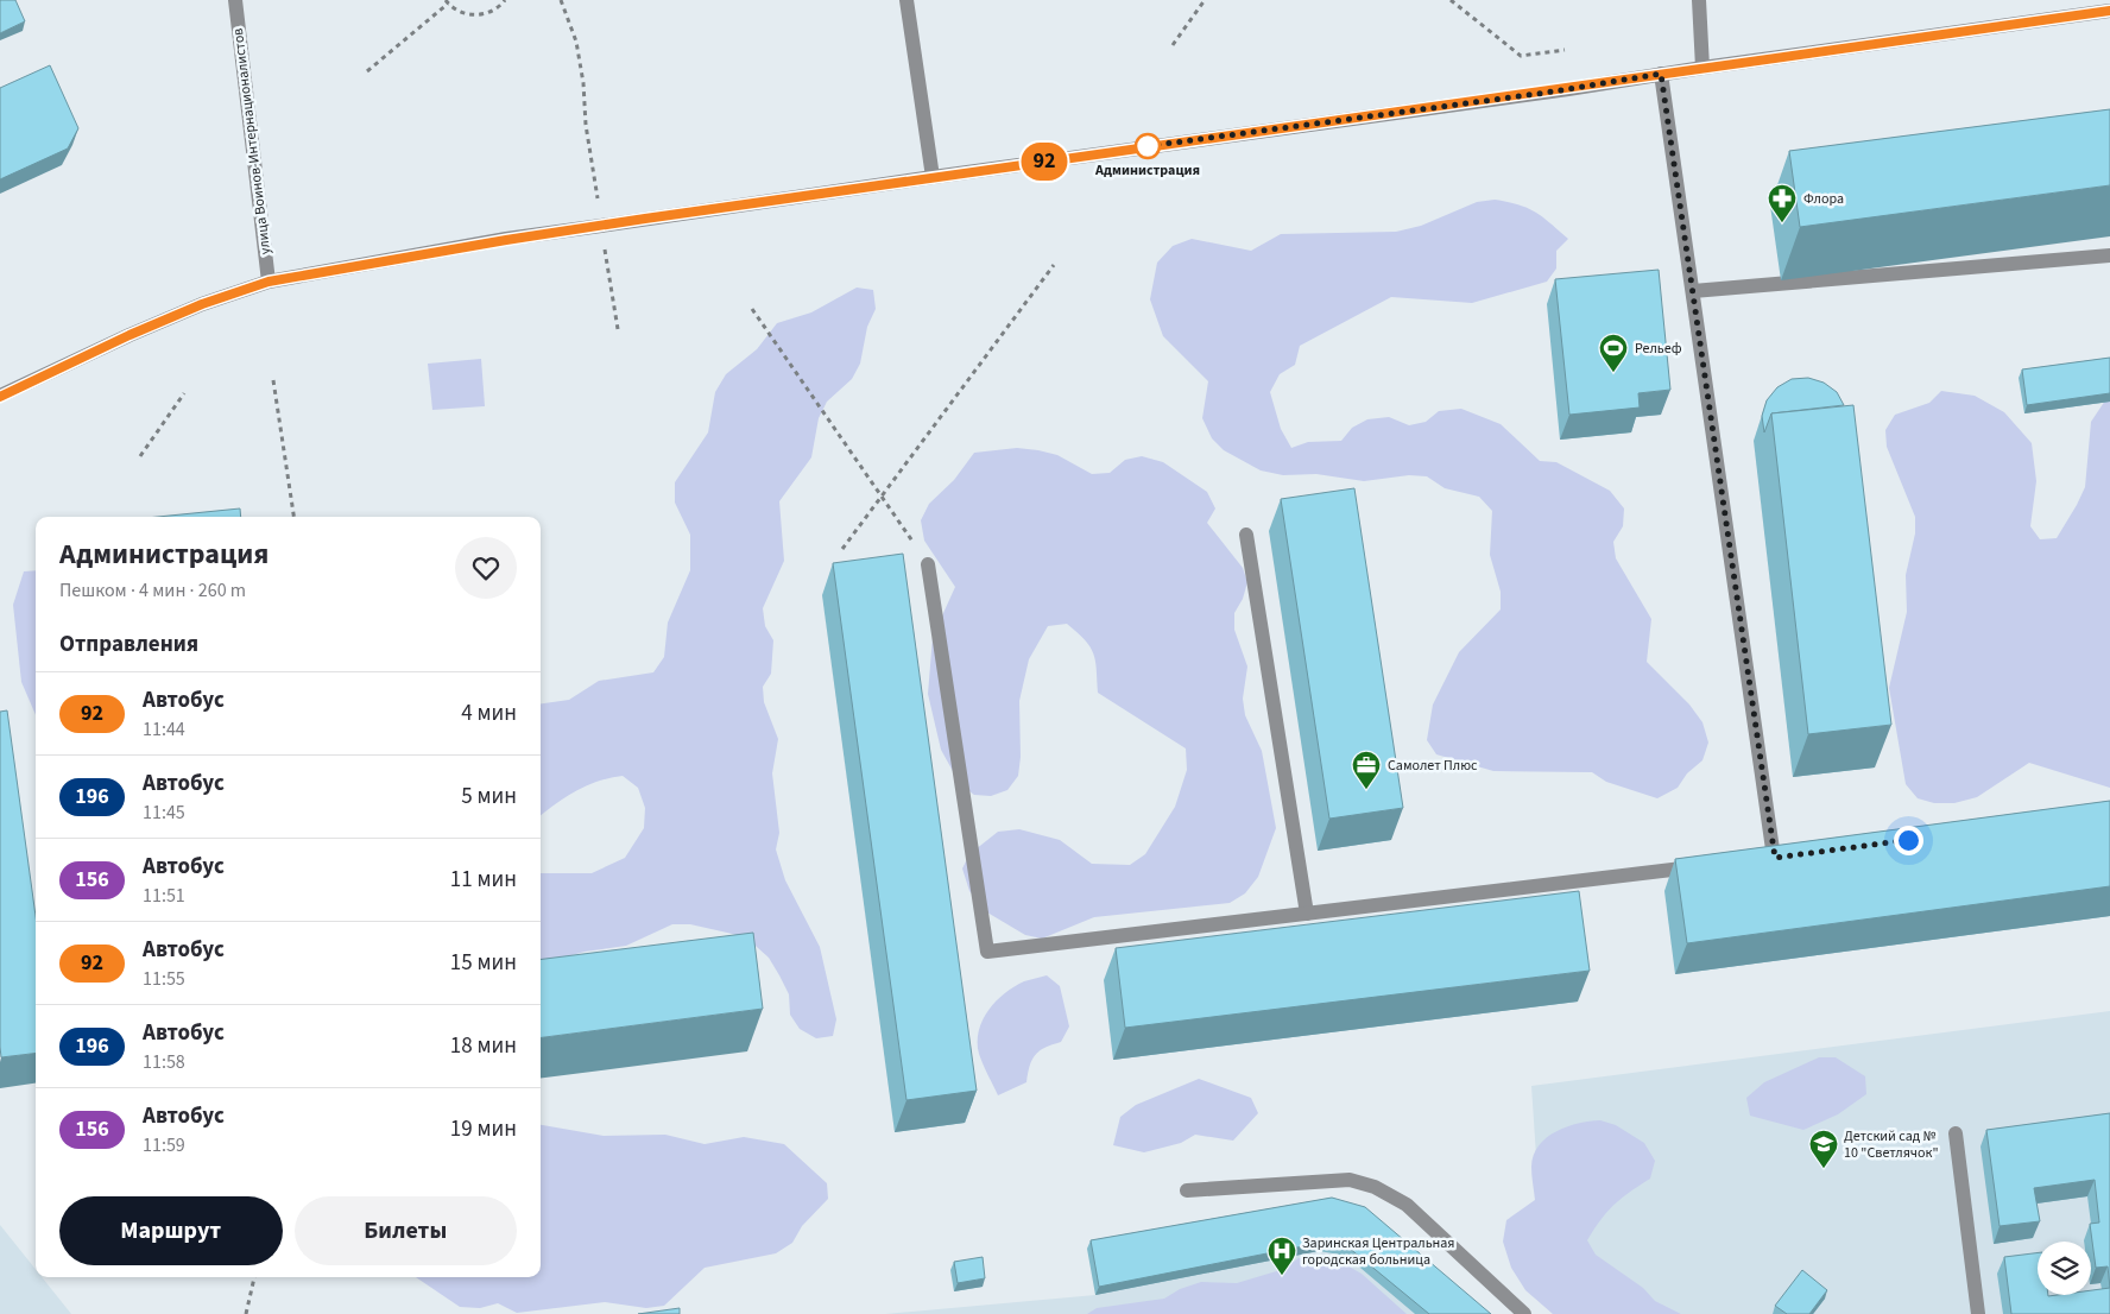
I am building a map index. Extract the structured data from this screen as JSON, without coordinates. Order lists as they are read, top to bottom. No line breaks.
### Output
{"streets":{"street":["улица Воинов-Интернационалистов"]},"places":{"other":["Администрация"],"pharmacy":["Флора"],"sports":["Рельеф"],"office":["Самолет Плюс"],"school or university":["Детский сад № 10 \"Светлячок\""],"hospital":["Заринская Центральная городская больница"]},"lines":["bus line 92"],"page":{"on_map":"92","heading":[["Администрация","Пешком · 4 мин · 260 m"],"Отправления"],"list":[{"mark":"92","name":"Автобус","note":"11:44","value":"4 мин"},{"mark":"196","name":"Автобус","note":"11:45","value":"5 мин"},{"mark":"156","name":"Автобус","note":"11:51","value":"11 мин"},{"mark":"92","name":"Автобус","note":"11:55","value":"15 мин"},{"mark":"196","name":"Автобус","note":"11:58","value":"18 мин"},{"mark":"156","name":"Автобус","note":"11:59","value":"19 мин"}],"buttons":["Маршрут","Билеты"]}}
